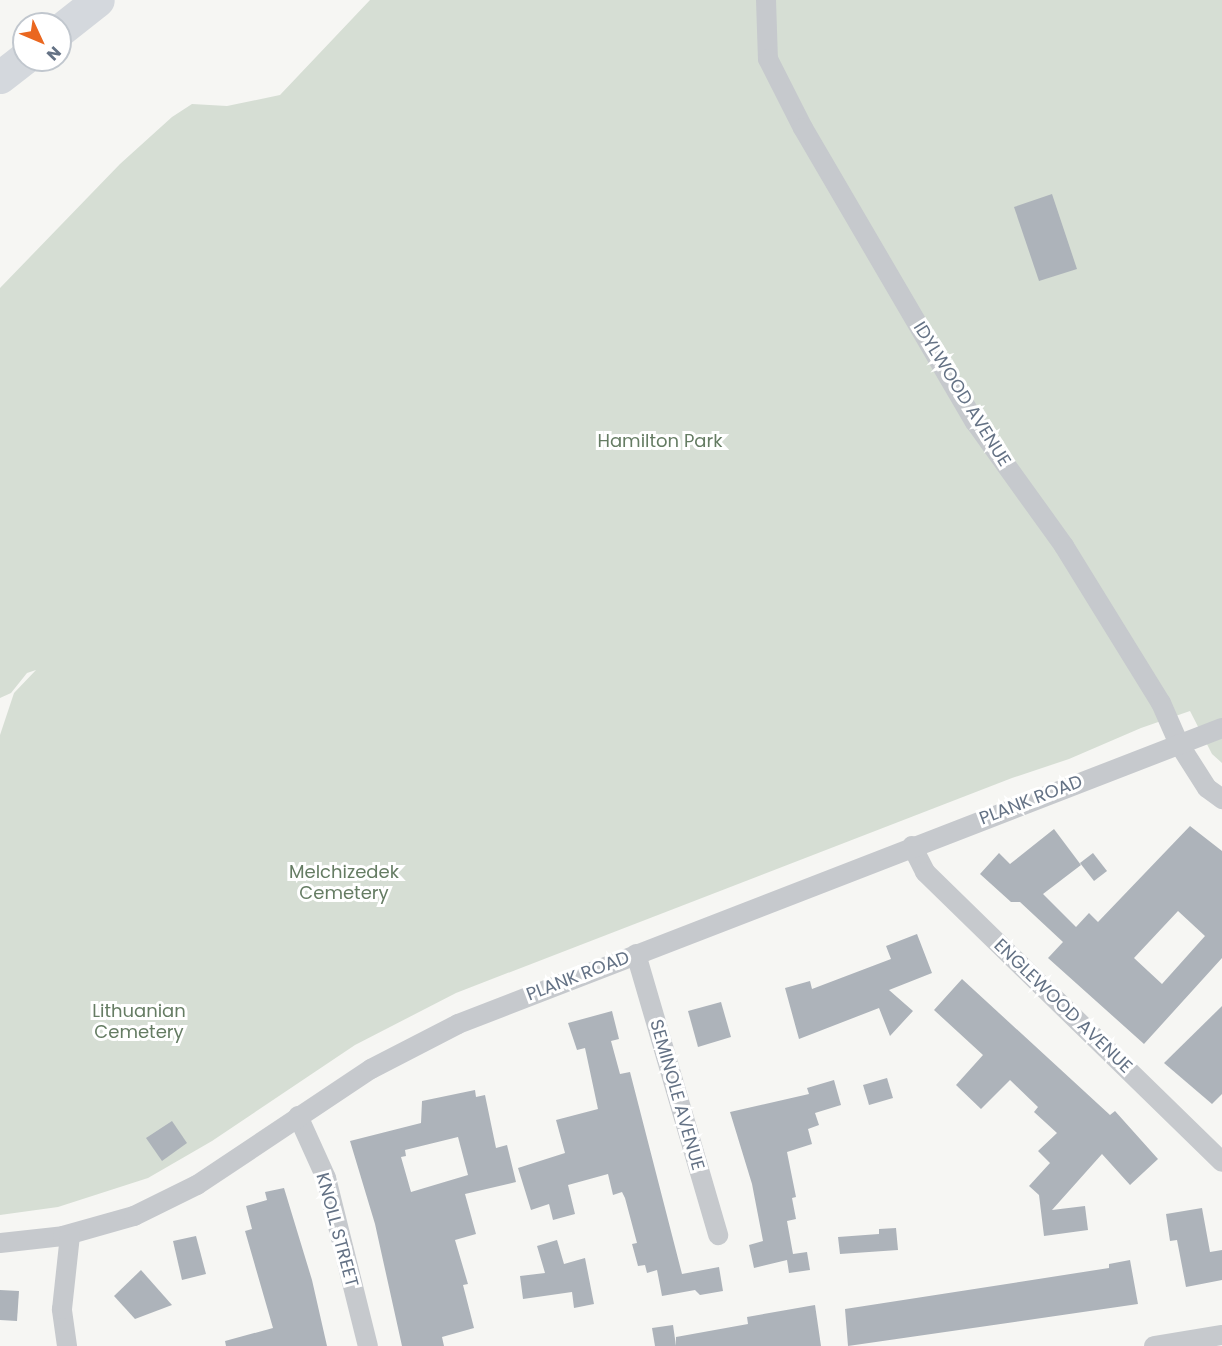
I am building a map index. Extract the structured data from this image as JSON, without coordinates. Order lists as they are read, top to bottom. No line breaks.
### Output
{"streets":{"street":["IDYLWOOD AVENUE","PLANK ROAD","ENGLEWOOD AVENUE","SEMINOLE AVENUE","KNOLL STREET"]},"crossings":[["IDYLWOOD AVENUE","PLANK ROAD"],["PLANK ROAD","ENGLEWOOD AVENUE"],["PLANK ROAD","SEMINOLE AVENUE"],["PLANK ROAD","KNOLL STREET"]],"parks":["Hamilton Park","Melchizedek Cemetery","Lithuanian Cemetery"],"north":"bottom right"}
